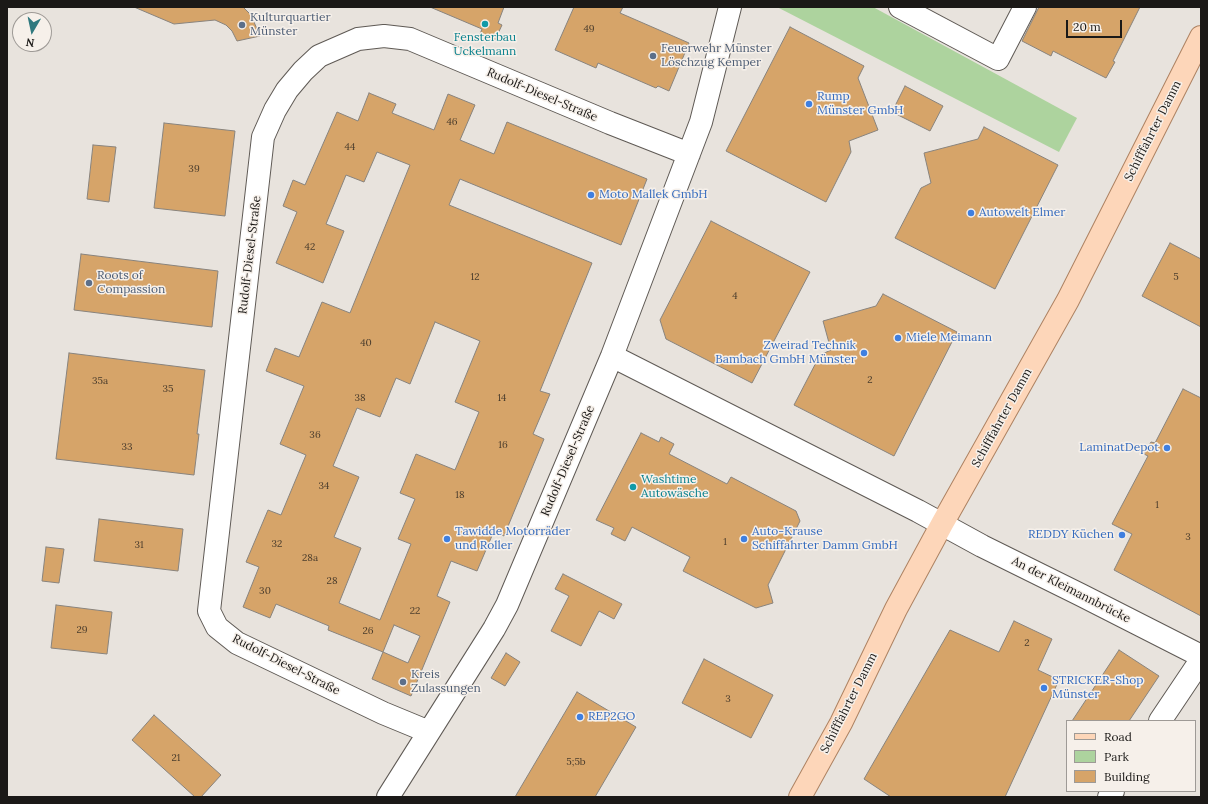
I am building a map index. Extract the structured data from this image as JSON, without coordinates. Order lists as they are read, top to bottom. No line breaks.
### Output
{"streets":{"main road":["Schifffahrter Damm"],"street":["Rudolf-Diesel-Straße","An der Kleimannbrücke"]},"crossings":[["Schifffahrter Damm","An der Kleimannbrücke"]],"places":["Fensterbau Uckelmann","Kulturquartier Münster","Feuerwehr Münster Löschzug Kemper","Rump Münster GmbH","Moto Mallek GmbH","Autowelt Elmer","Roots of Compassion","Miele Meimann","Zweirad Technik Bambach GmbH Münster","LaminatDepot","Washtime Autowäsche","REDDY Küchen","Tawidde Motorräder und Roller","Auto-Krause Schiffahrter Damm GmbH","Kreis Zulassungen","STRICKER-Shop Münster","REP2GO"],"house_numbers":["49","46","44","39","42","12","5","4","40","2","35a","35","38","14","36","16","33","34","18","1","3","1","32","31","28a","28","30","22","29","26","2","3","21","5;5b"],"legend":["Road","Park","Building"],"scale_bar":"20 m","north":"bottom"}
